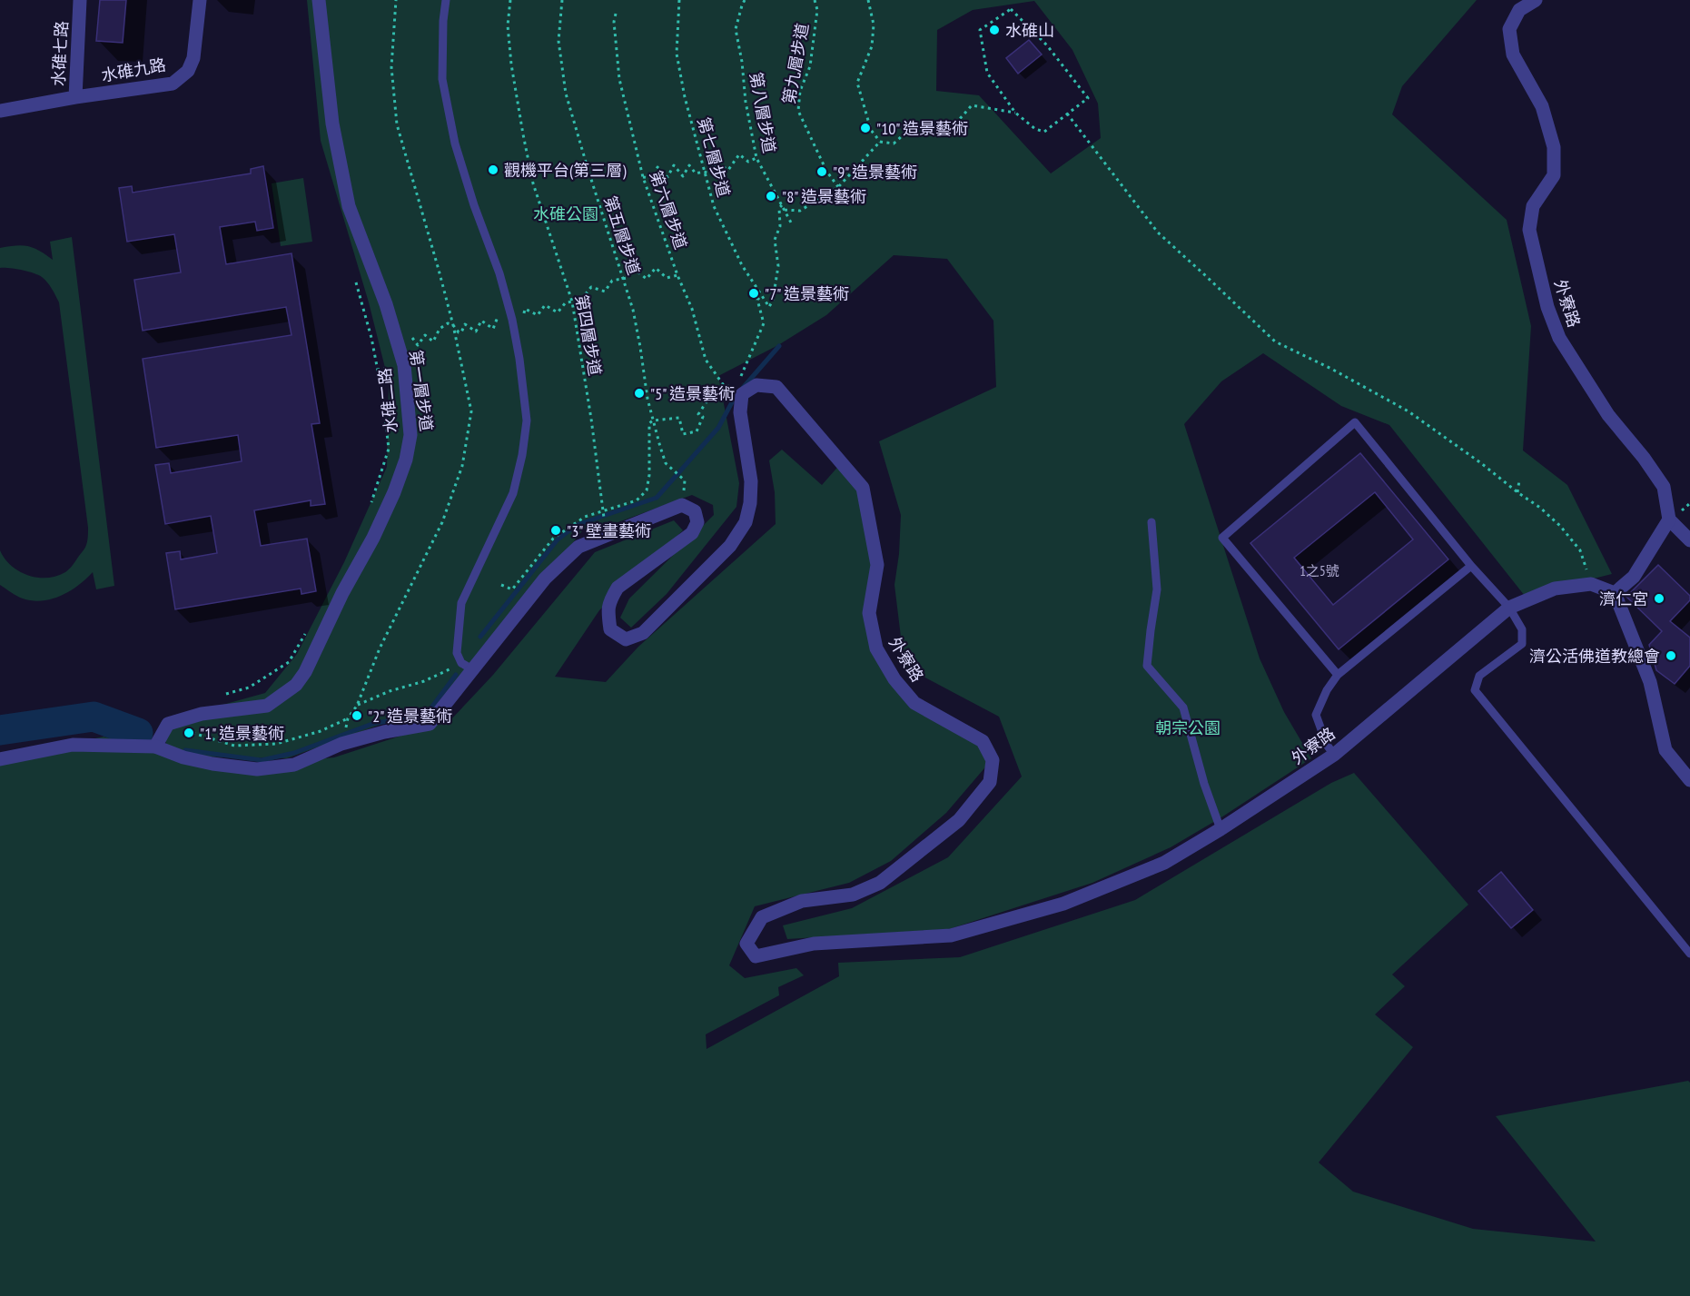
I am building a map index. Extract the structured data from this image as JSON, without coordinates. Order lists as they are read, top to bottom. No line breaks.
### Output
{"streets":{"street":["水碓七路","水碓九路","外寮路","水碓二路"],"path":["第九層步道","第八層步道","第七層步道","第六層步道","第五層步道","第四層步道"]},"crossings":[["水碓七路","水碓九路"],["第八層步道","第七層步道"]],"parks":["水碓公園","朝宗公園"],"places":["水碓山","\"10\" 造景藝術","觀機平台(第三層)","\"9\" 造景藝術","\"8\" 造景藝術","\"7\" 造景藝術","\"5\" 造景藝術","\"3\" 壁畫藝術","濟仁宮","濟公活佛道教總會","\"2\" 造景藝術","\"1\" 造景藝術"],"house_numbers":["1之5號"]}
